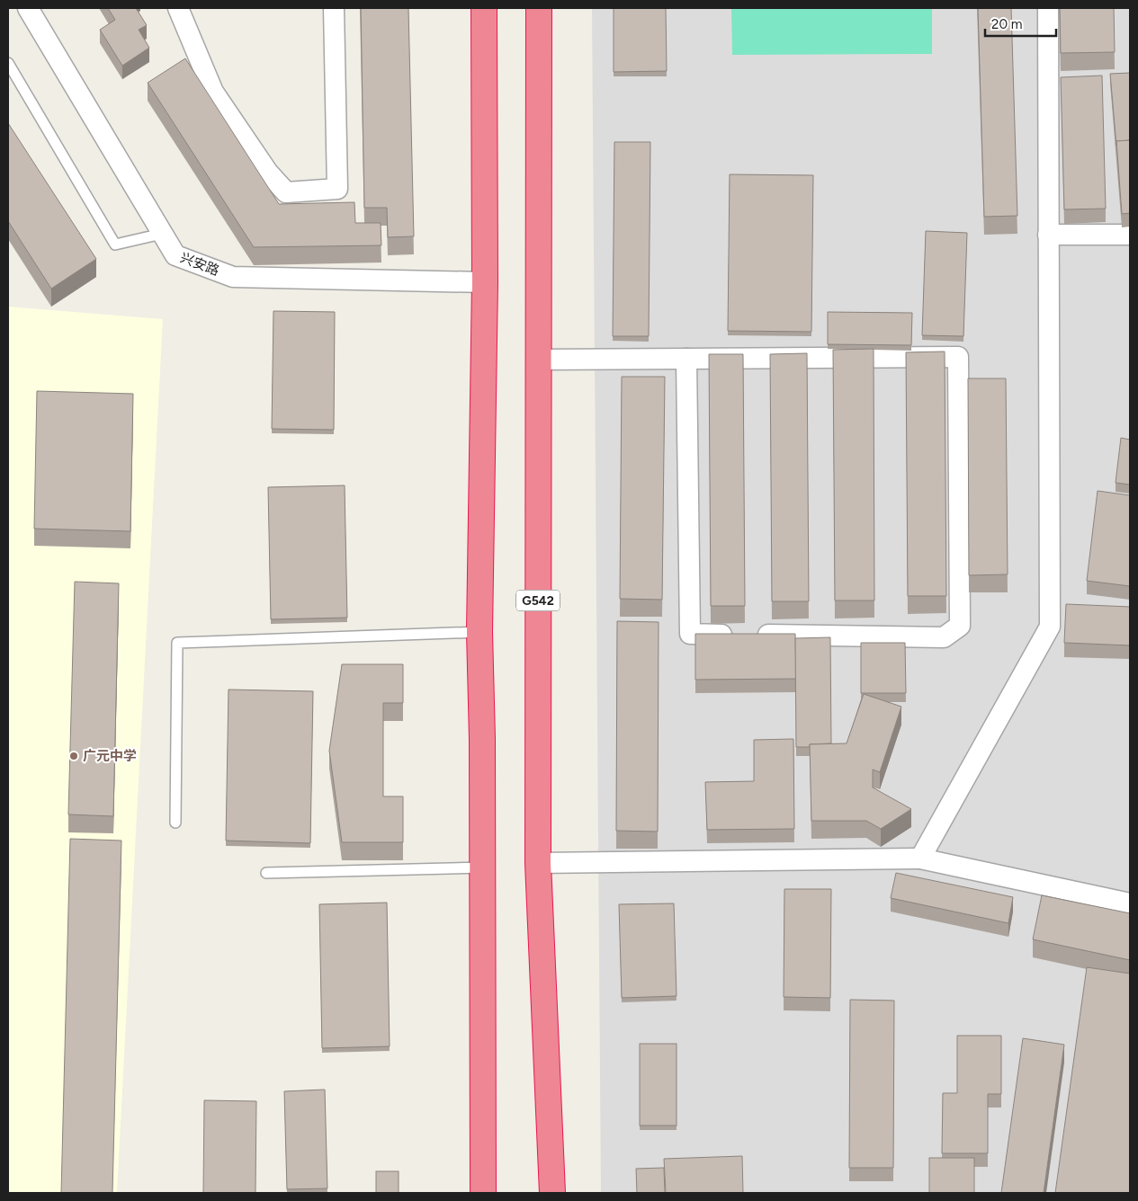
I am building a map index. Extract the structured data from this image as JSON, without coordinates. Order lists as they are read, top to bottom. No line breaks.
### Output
{"streets":{"highway":["G542"],"street":["兴安路"]},"places":["广元中学"],"scale_bar":"20 m"}
